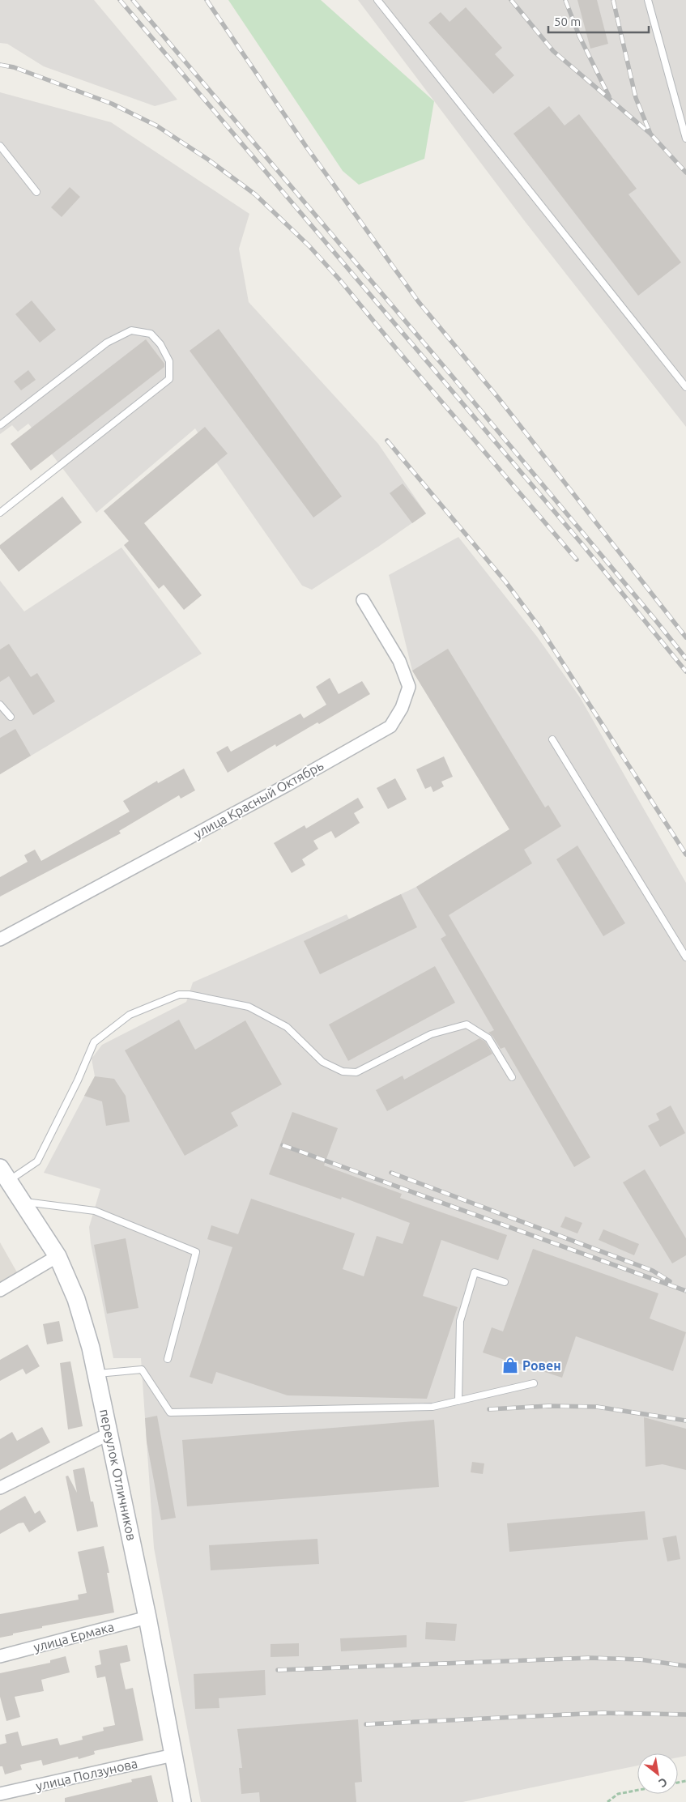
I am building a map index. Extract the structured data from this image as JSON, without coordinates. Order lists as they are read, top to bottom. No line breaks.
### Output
{"streets":{"main road":["переулок Отличников"],"street":["улица Красный Октябрь","улица Ермака","улица Ползунова"]},"crossings":[["переулок Отличников","улица Ермака"],["переулок Отличников","улица Ползунова"]],"places":{"shop":["Ровен"]},"scale_bar":"50 m","north":"bottom right"}
